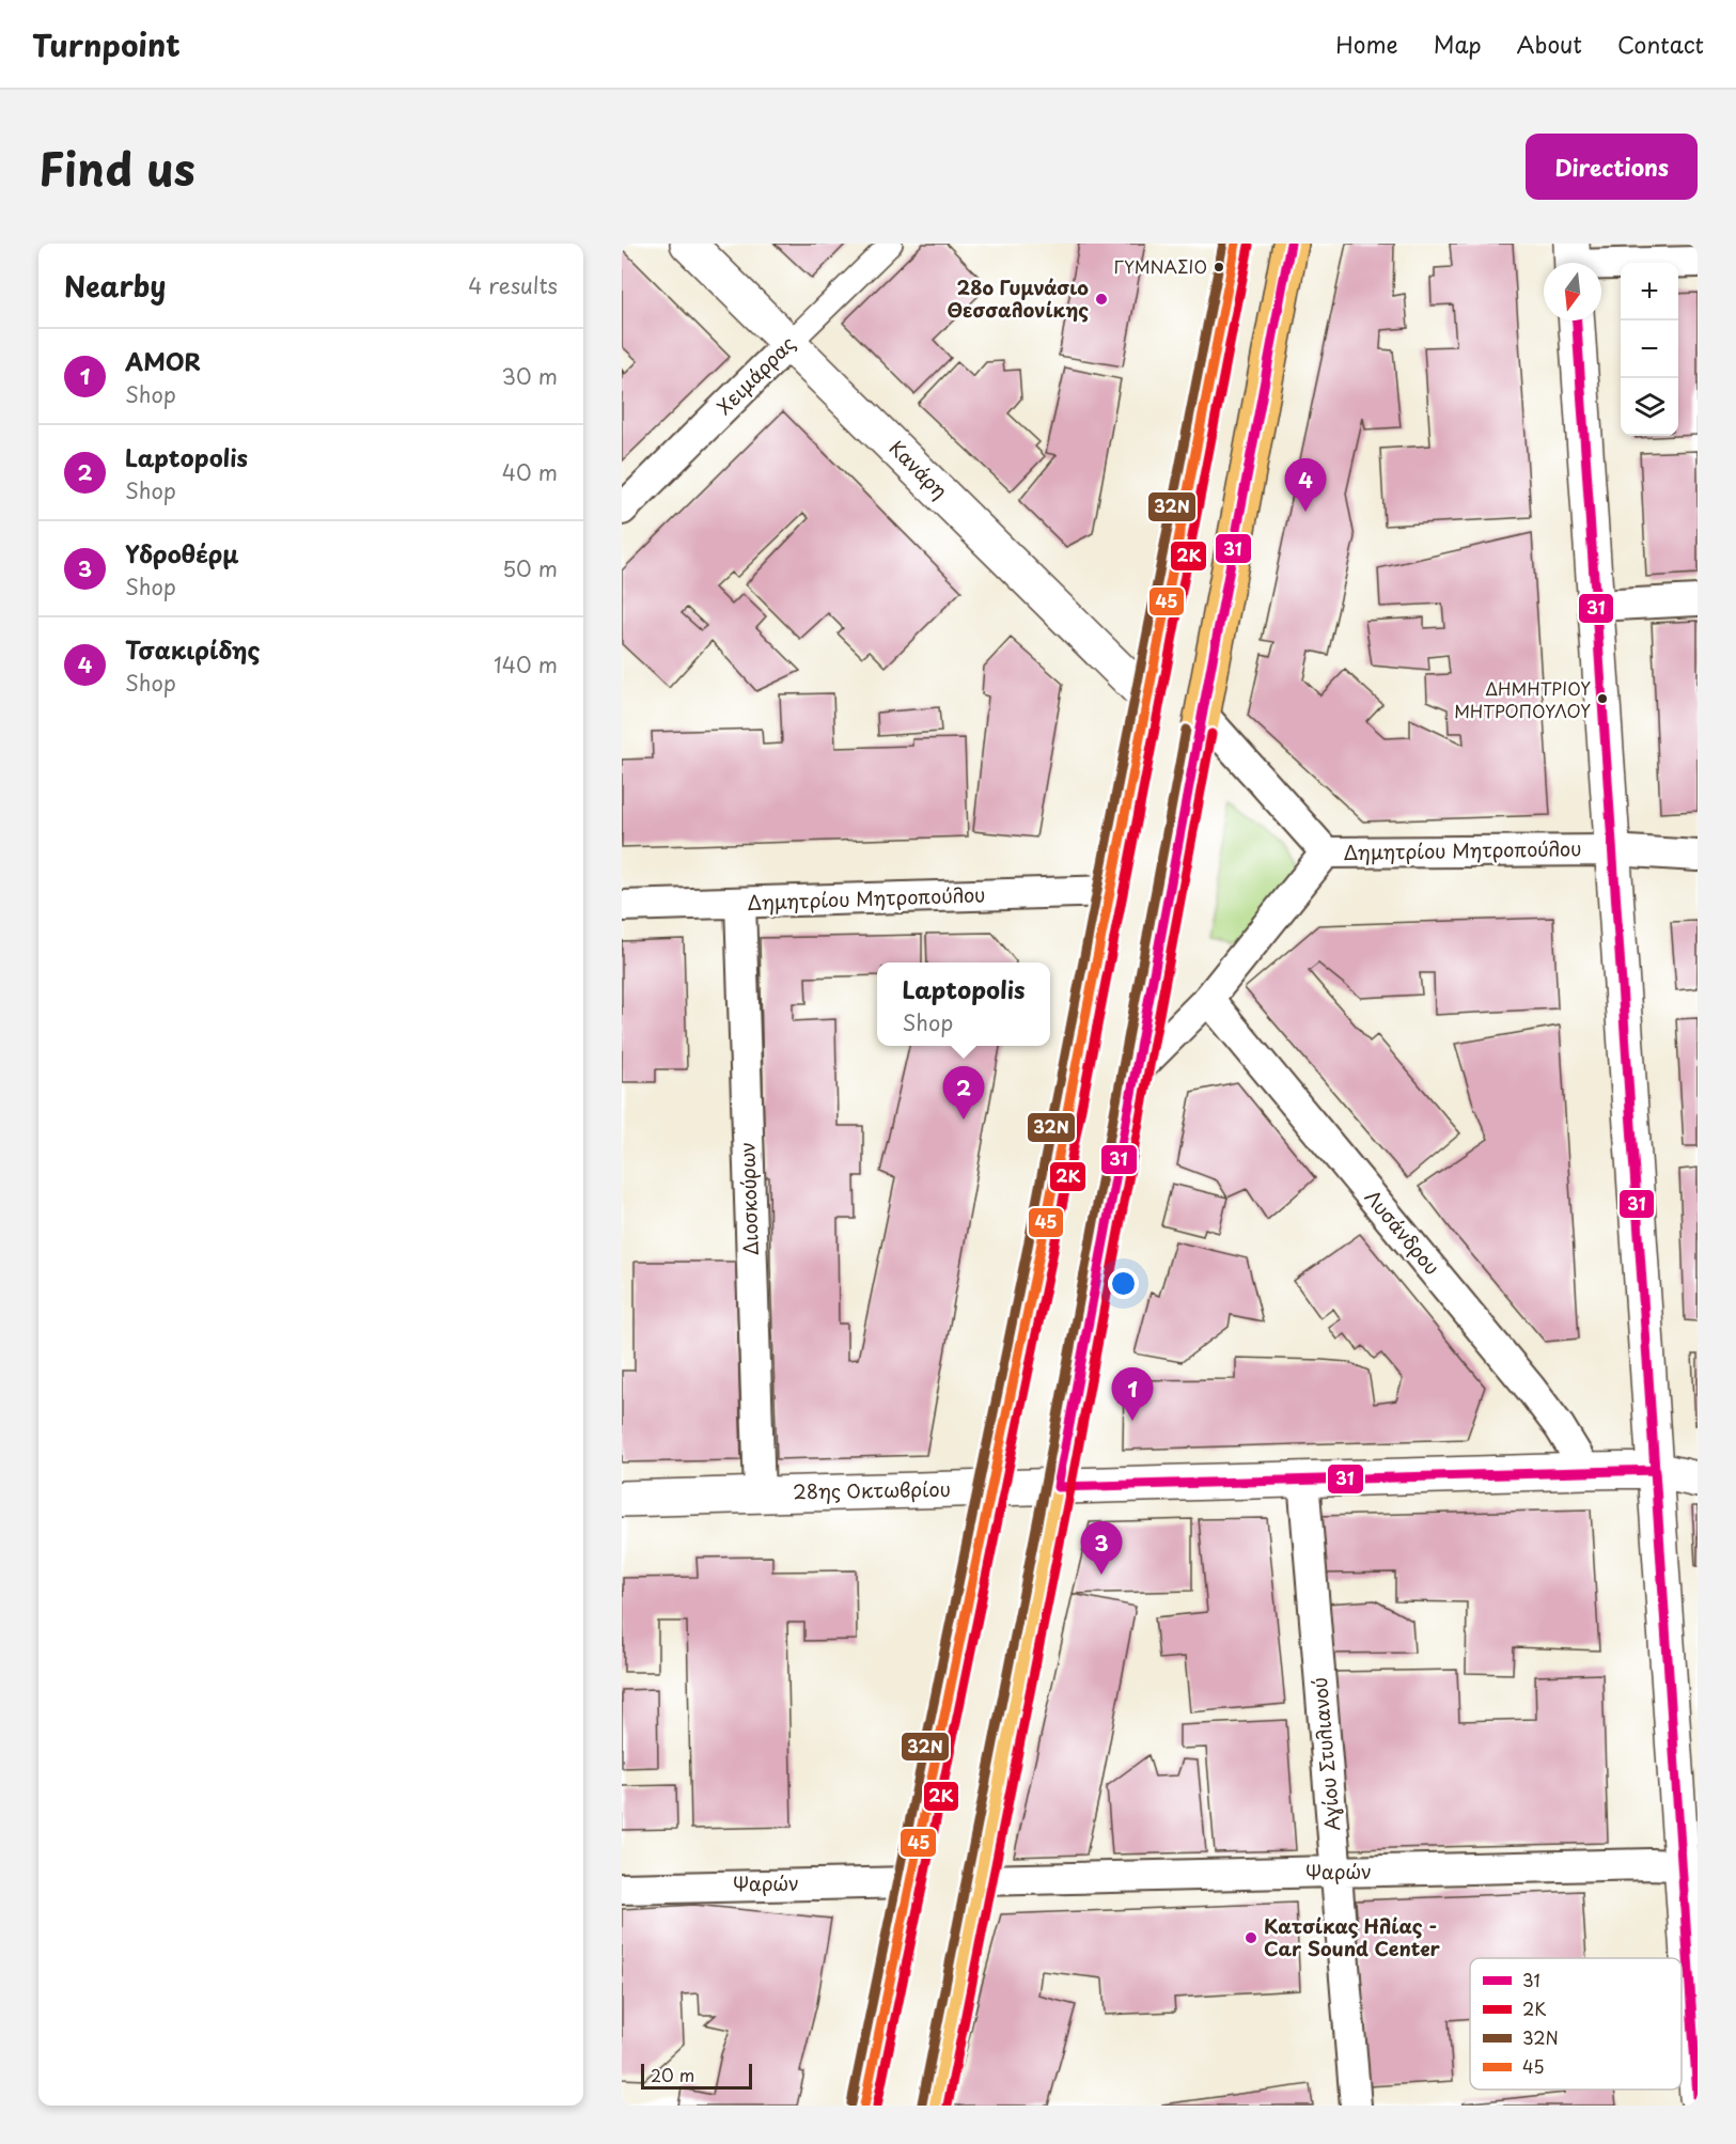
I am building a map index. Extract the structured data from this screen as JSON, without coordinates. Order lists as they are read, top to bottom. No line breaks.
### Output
{"streets":{"street":["Χειμάρρας","Κανάρη","Δημητρίου Μητροπούλου","Διοσκούρων","Λυσάνδρου","28ης Οκτωβρίου","Αγίου Στυλιανού","Ψαρών"]},"crossings":[["Χειμάρρας","Κανάρη"],["Δημητρίου Μητροπούλου","Διοσκούρων"],["Δημητρίου Μητροπούλου","Λυσάνδρου"],["Διοσκούρων","28ης Οκτωβρίου"],["Λυσάνδρου","28ης Οκτωβρίου"],["28ης Οκτωβρίου","Αγίου Στυλιανού"],["Αγίου Στυλιανού","Ψαρών"]],"places":["ΓΥΜΝΑΣΙΟ","28ο Γυμνάσιο Θεσσαλονίκης","ΔΗΜΗΤΡΙΟΥ ΜΗΤΡΟΠΟΥΛΟΥ","Κατσίκας Ηλίας - Car Sound Center"],"lines":["transit line 31","transit line 32Ν","transit line 45","transit line 2Κ"],"legend":["31","2Κ","32Ν","45"],"scale_bar":"20 m","north":"bottom","page":{"header":"Turnpoint","nav":["Home","Map","About","Contact"],"title":"Find us","buttons":"Directions","heading":["Nearby","4 results"],"map_buttons":["+","−"],"list":[{"mark":"1","name":"AMOR","note":"Shop","value":"30 m"},{"mark":"2","name":"Laptopolis","note":"Shop","value":"40 m"},{"mark":"3","name":"Υδροθέρμ","note":"Shop","value":"50 m"},{"mark":"4","name":"Τσακιρίδης","note":"Shop","value":"140 m"}],"pins":["4","2","1","3"],"popup":["Laptopolis","Shop"],"scale":"20 m"}}
